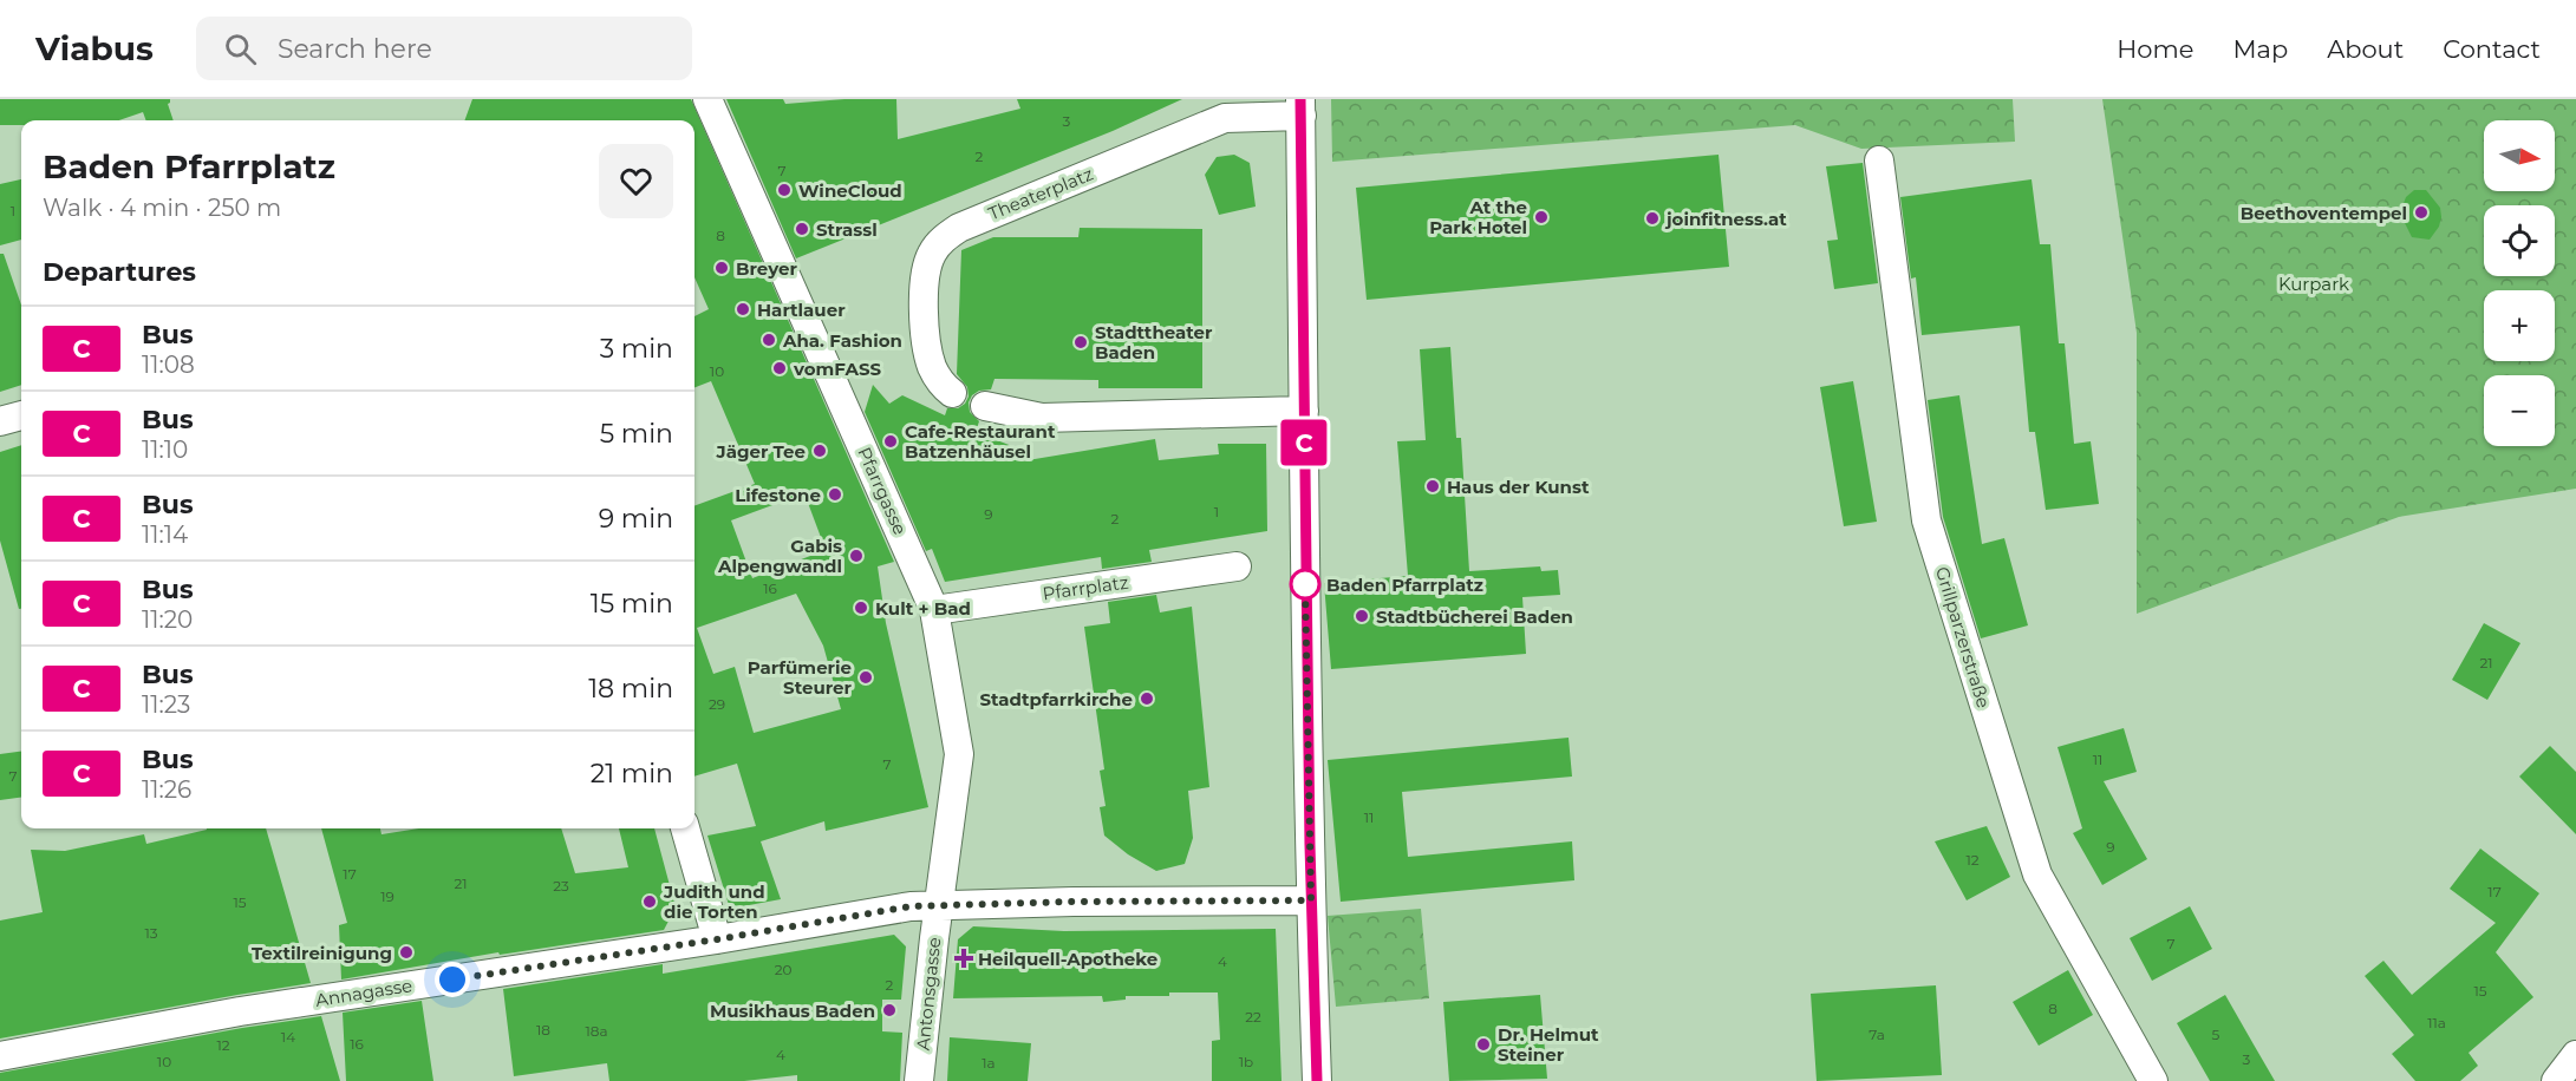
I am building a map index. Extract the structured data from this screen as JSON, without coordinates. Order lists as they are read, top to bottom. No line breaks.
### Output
{"streets":{"street":["Theaterplatz","Pfarrgasse","Pfarrplatz","Grillparzerstraße","Annagasse","Antonsgasse"]},"crossings":[["Pfarrgasse","Pfarrplatz"],["Pfarrgasse","Annagasse"],["Pfarrgasse","Antonsgasse"],["Annagasse","Antonsgasse"]],"parks":["Kurpark"],"places":{"other":["WineCloud","Beethoventempel","At the Park Hotel","joinfitness.at","Strassl","Breyer","Hartlauer","Aha. Fashion","Stadttheater Baden","vomFASS","Cafe-Restaurant Batzenhäusel","Jäger Tee","Haus der Kunst","Lifestone","Gabis Alpengwandl","Baden Pfarrplatz","Kult + Bad","Stadtbücherei Baden","Parfümerie Steurer","Stadtpfarrkirche","Judith und die Torten","Textilreinigung","Musikhaus Baden","Dr. Helmut Steiner"],"health":["Heilquell-Apotheke"]},"lines":["bus line C"],"house_numbers":["3","2","7","1","8","10","1","9","2","16","21","29","11","7","7","11","9","12","17","21","23","17","19","15","13","7","4","20","2","15","8","22","11a","18","18a","7a","5","14","16","12","4","3","10","1b","1a"],"north":"right","page":{"header":"Viabus","search":"Search here","nav":["Home","Map","About","Contact"],"on_map":"C","map_buttons":["+","−"],"heading":[["Baden Pfarrplatz","Walk · 4 min · 250 m"],"Departures"],"list":[{"mark":"C","name":"Bus","note":"11:08","value":"3 min"},{"mark":"C","name":"Bus","note":"11:10","value":"5 min"},{"mark":"C","name":"Bus","note":"11:14","value":"9 min"},{"mark":"C","name":"Bus","note":"11:20","value":"15 min"},{"mark":"C","name":"Bus","note":"11:23","value":"18 min"},{"mark":"C","name":"Bus","note":"11:26","value":"21 min"}]}}
